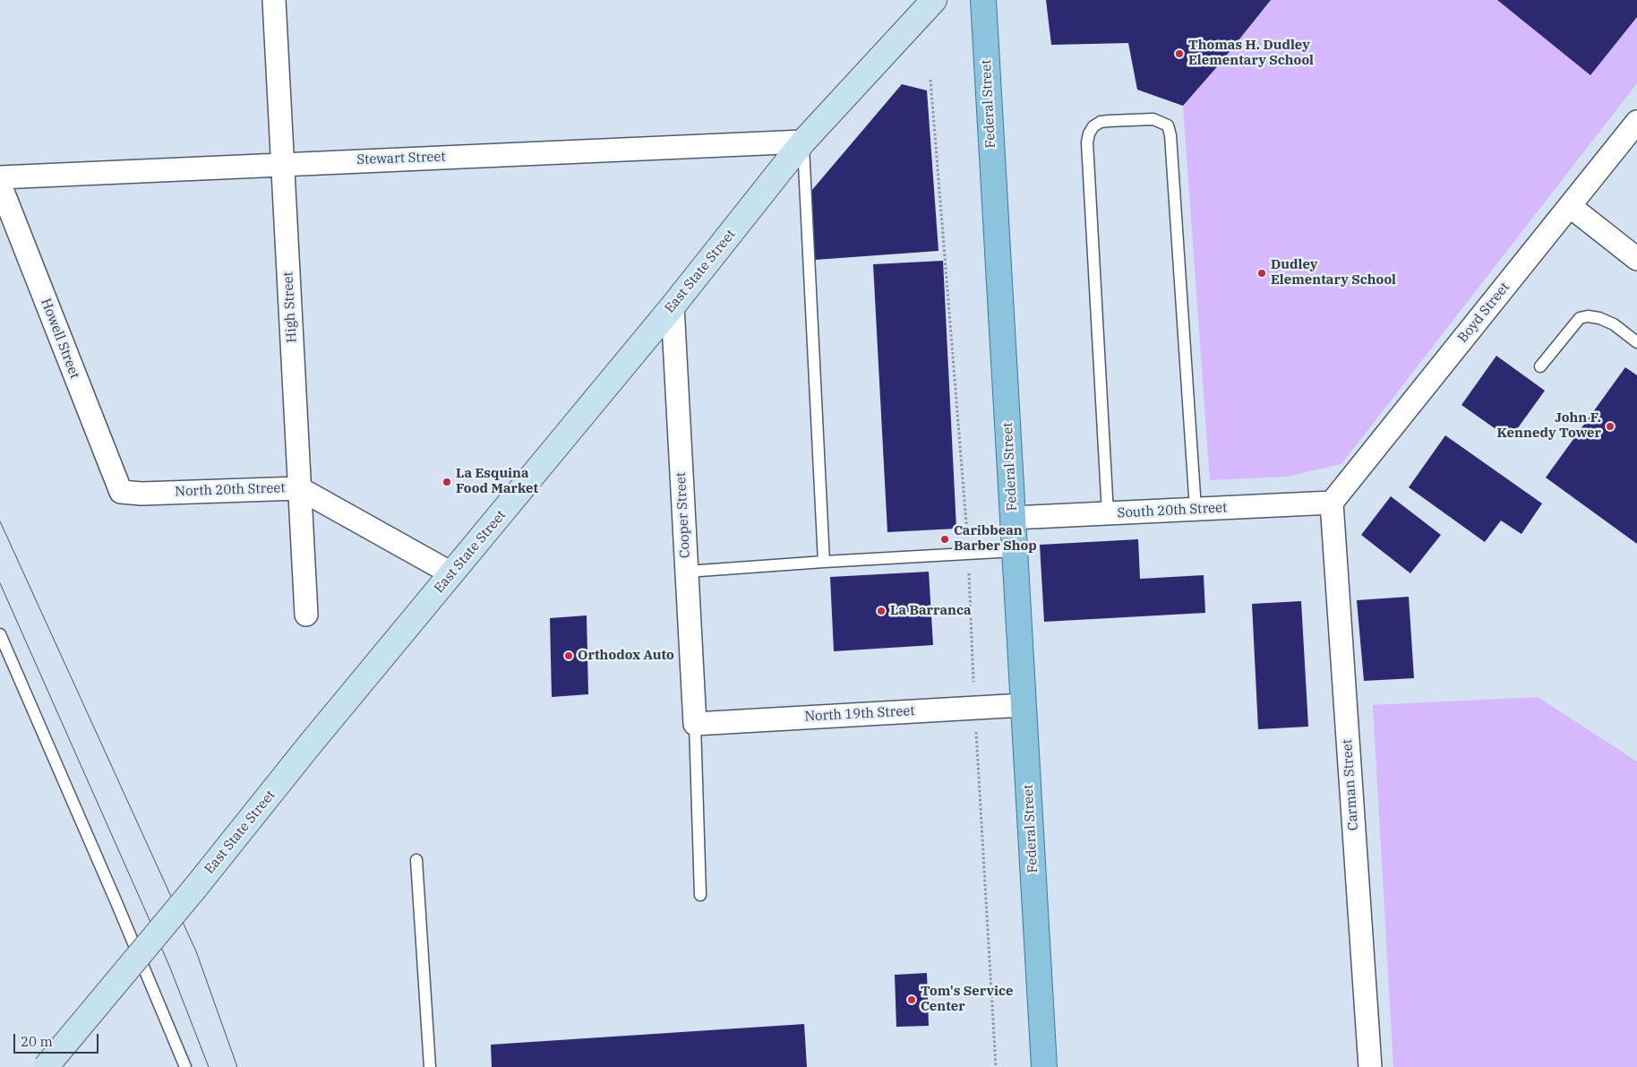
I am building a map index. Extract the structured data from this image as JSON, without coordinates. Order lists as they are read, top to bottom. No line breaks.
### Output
{"streets":{"main road":["Federal Street","East State Street"],"street":["Stewart Street","High Street","Boyd Street","Howell Street","North 20th Street","South 20th Street","Cooper Street","North 19th Street","Carman Street"]},"crossings":[["Federal Street","South 20th Street"],["Federal Street","North 19th Street"],["Stewart Street","East State Street"],["Stewart Street","High Street"],["East State Street","North 20th Street"],["East State Street","Cooper Street"],["High Street","North 20th Street"],["Boyd Street","South 20th Street"],["Boyd Street","Carman Street"],["Howell Street","North 20th Street"],["South 20th Street","Carman Street"],["Cooper Street","North 19th Street"]],"places":["Thomas H. Dudley Elementary School","Dudley Elementary School","John F. Kennedy Tower","La Esquina Food Market","Caribbean Barber Shop","La Barranca","Orthodox Auto","Tom's Service Center"],"scale_bar":"20 m"}
